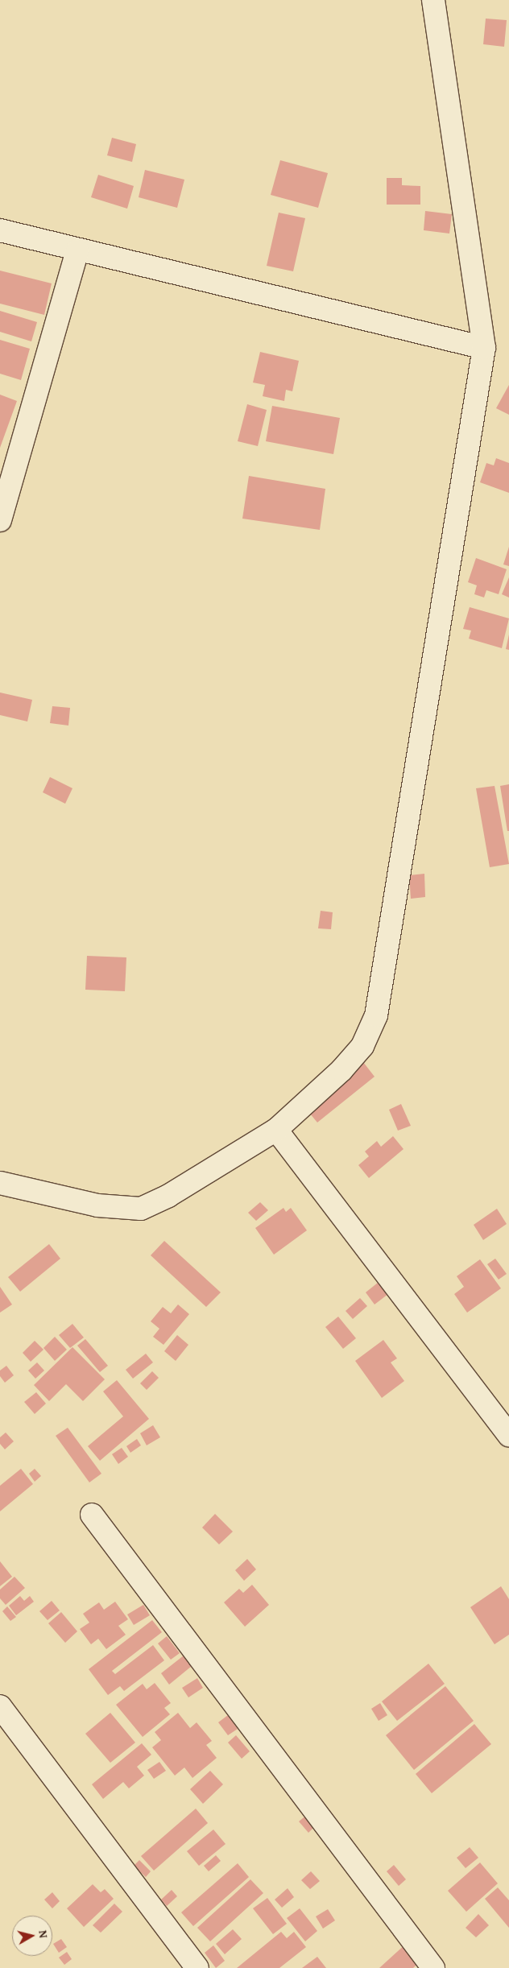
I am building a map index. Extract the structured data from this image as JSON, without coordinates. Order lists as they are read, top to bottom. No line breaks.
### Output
{"north":"right"}
